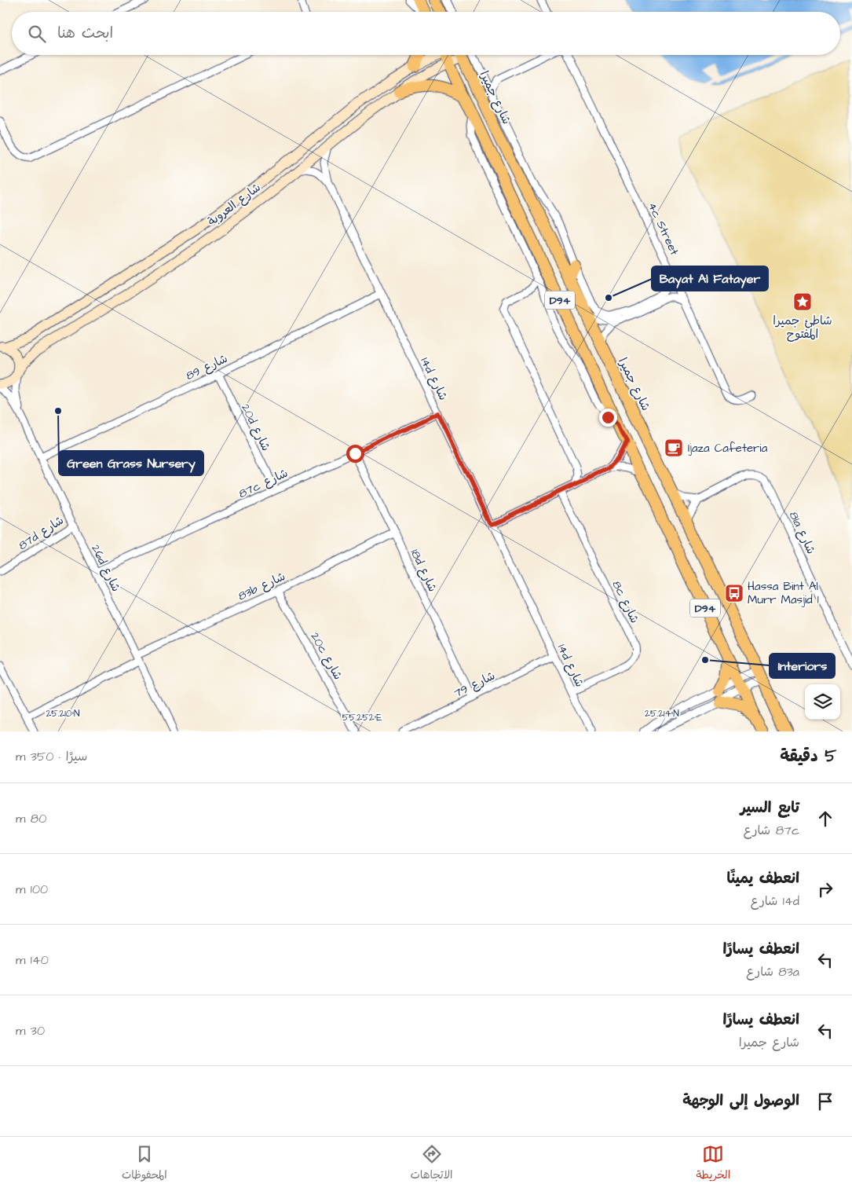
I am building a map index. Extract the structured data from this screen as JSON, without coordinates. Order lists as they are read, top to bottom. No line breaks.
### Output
{"streets":{"main road":["شارع جميرا","شارع العروبة","D94"],"street":["4c Street","شارع 89","14d شارع","20d شارع","87c شارع","87d شارع","81a شارع","26d شارع","18d شارع","83b شارع","8c شارع","20c شارع","شارع 79"]},"crossings":[["شارع العروبة","D94"],["شارع العروبة","14d شارع"],["شارع العروبة","26d شارع"],["شارع 89","14d شارع"],["شارع 89","20d شارع"],["شارع 89","26d شارع"],["14d شارع","87c شارع"],["14d شارع","8c شارع"],["14d شارع","شارع 79"],["20d شارع","87c شارع"],["87c شارع","26d شارع"],["87c شارع","18d شارع"],["87d شارع","26d شارع"],["26d شارع","83b شارع"],["18d شارع","83b شارع"],["18d شارع","شارع 79"],["83b شارع","20c شارع"]],"places":{"other":["Bayat Al Fatayer","Green Grass Nursery","Interiors"],"place":["شاطئ جميرا المفتوح"],"cafe":["Ijaza Cafeteria"],"bus stop":["Hassa Bint Al Murr Masjid 1"]},"page":{"search":"ابحث هنا","heading":["5 دقيقة","سيرًا · 350 m"],"list":[["تابع السير","87c شارع","80 m"],["انعطف يمينًا","14d شارع","100 m"],["انعطف يسارًا","83a شارع","140 m"],["انعطف يسارًا","شارع جميرا","30 m"],"الوصول إلى الوجهة"],"nav":["الخريطة","الاتجاهات","المحفوظات"]},"coordinates":["25.210°N","25.214°N","55.252°E"]}
